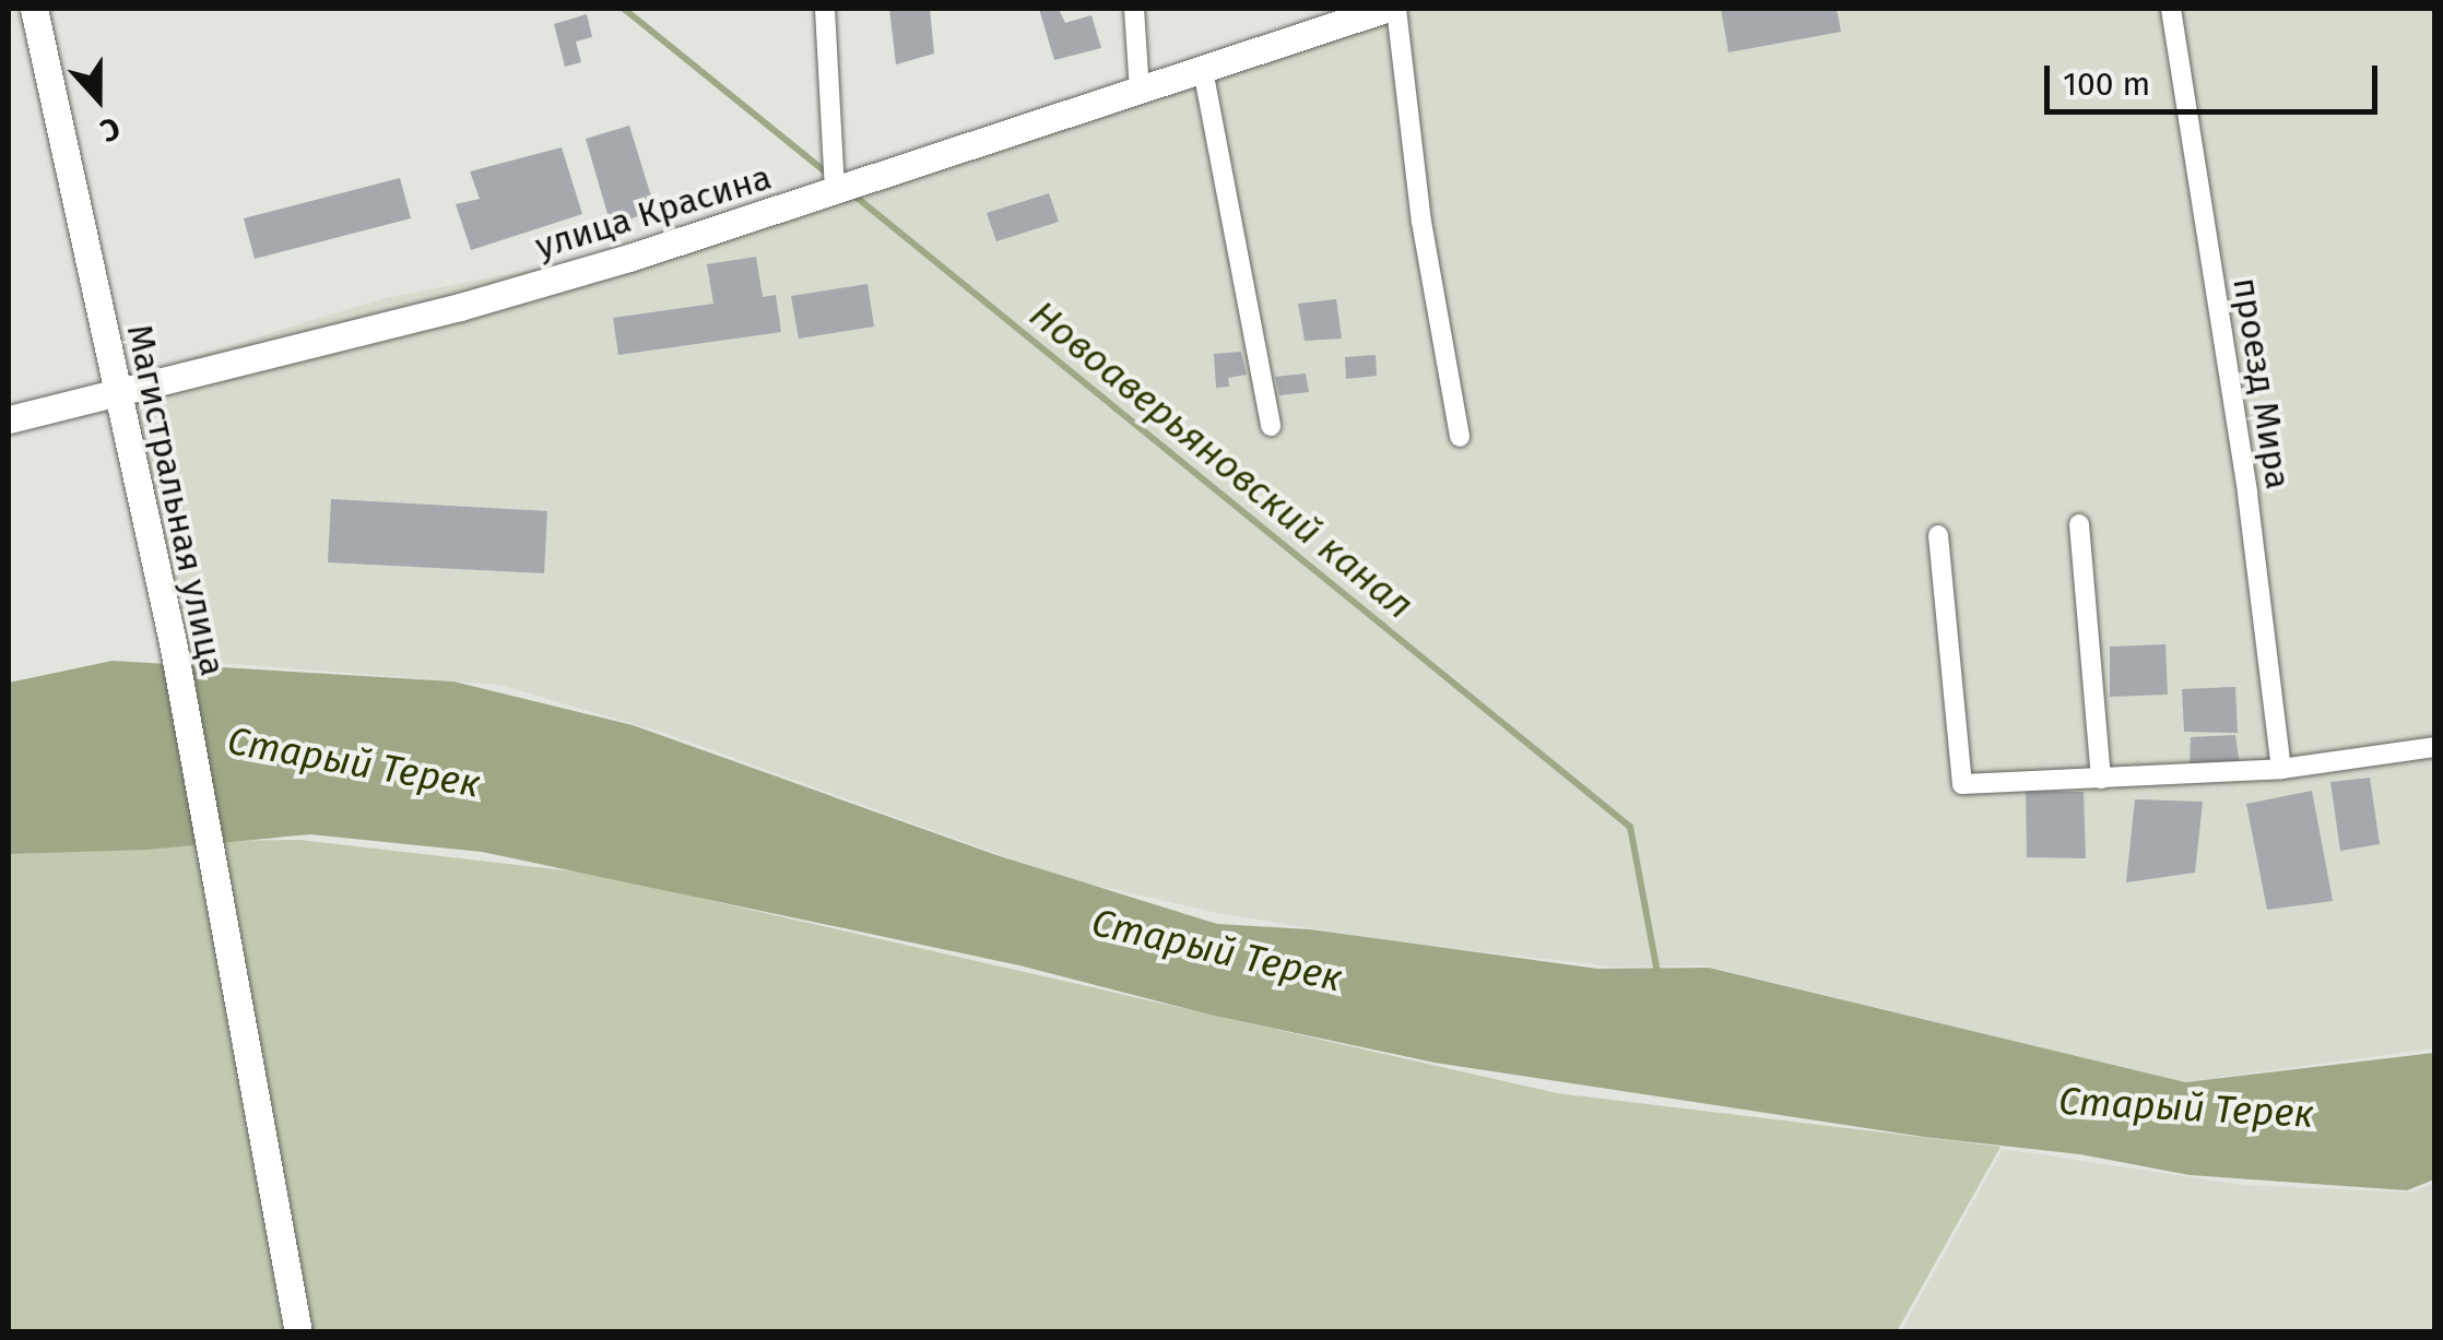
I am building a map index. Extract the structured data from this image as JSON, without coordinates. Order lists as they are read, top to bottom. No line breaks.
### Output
{"streets":{"street":["улица Красина","проезд Мира","Магистральная улица"]},"crossings":[["улица Красина","Магистральная улица"]],"water":["Новоаверьяновский канал","Старый Терек"],"scale_bar":"100 m","north":"bottom"}
